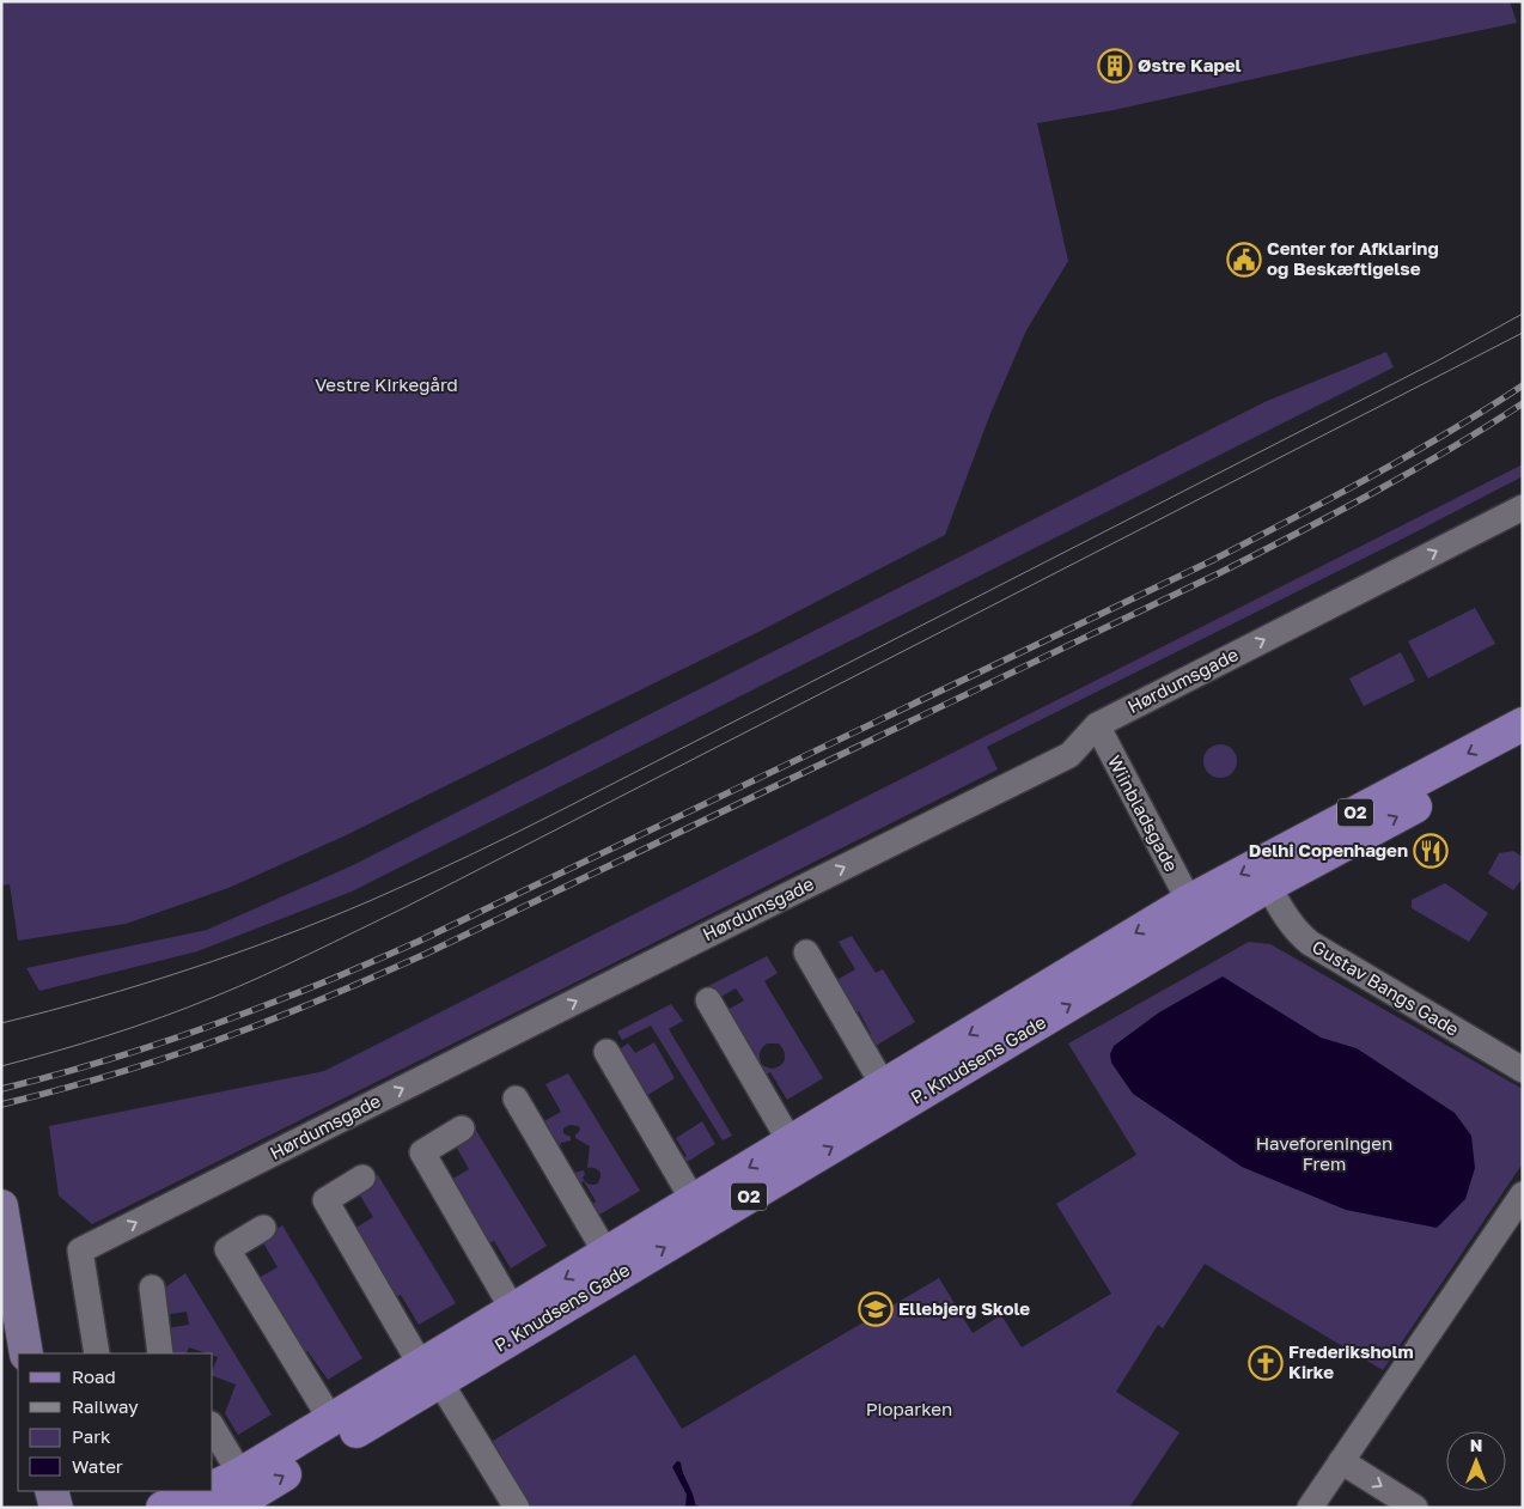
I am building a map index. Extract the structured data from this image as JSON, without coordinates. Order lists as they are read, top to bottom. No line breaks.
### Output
{"streets":{"main road":["O2","P. Knudsens Gade"],"street":["Hørdumsgade","Wiinbladsgade","Gustav Bangs Gade"]},"crossings":[["Hørdumsgade","Wiinbladsgade"],["Wiinbladsgade","P. Knudsens Gade"],["Gustav Bangs Gade","P. Knudsens Gade"]],"one_way":["Hørdumsgade"],"parks":["Vestre Kirkegård","Haveforeningen Frem","Pioparken"],"places":{"building":["Østre Kapel"],"public building":["Center for Afklaring og Beskæftigelse"],"restaurant":["Delhi Copenhagen"],"school or university":["Ellebjerg Skole"],"church":["Frederiksholm Kirke"]},"legend":["Road","Railway","Park","Water"],"north":"top"}
